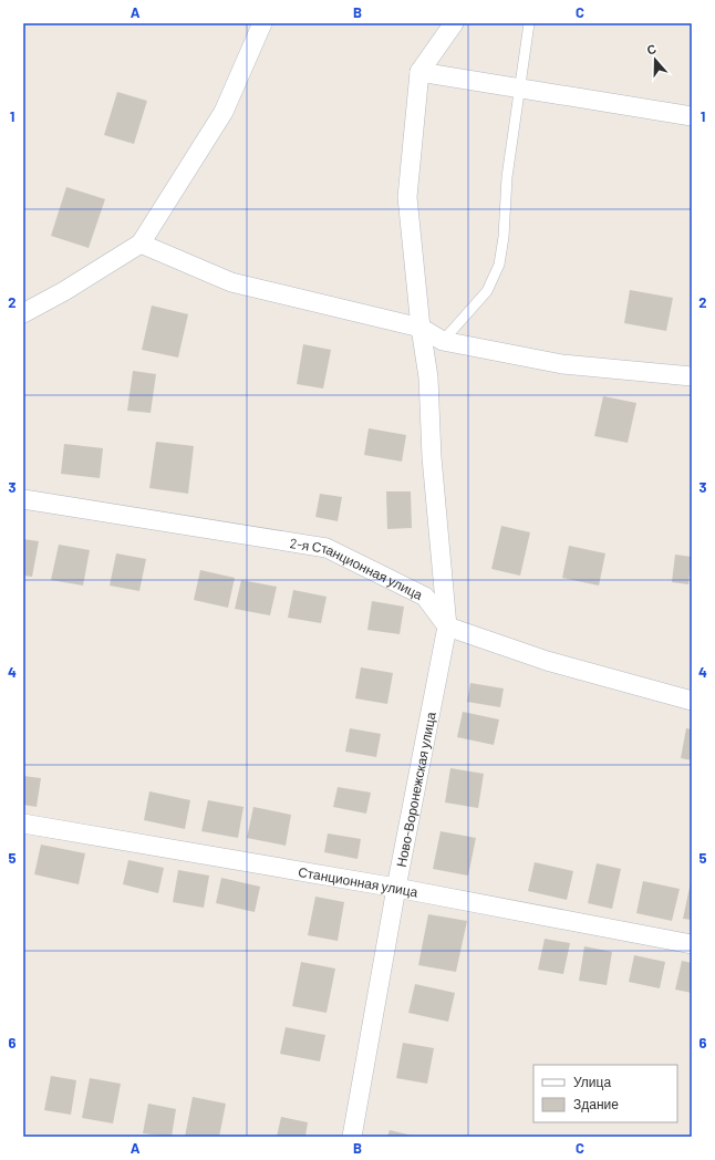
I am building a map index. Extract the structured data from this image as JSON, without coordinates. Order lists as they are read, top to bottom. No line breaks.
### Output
{"streets":{"street":["2-я Станционная улица","Ново-Воронежская улица","Станционная улица"]},"crossings":[["2-я Станционная улица","Ново-Воронежская улица"],["Ново-Воронежская улица","Станционная улица"]],"legend":["Улица","Здание"],"north":"top","grid":{"columns":["A","B","C"],"rows":["1","2","3","4","5","6"]}}
